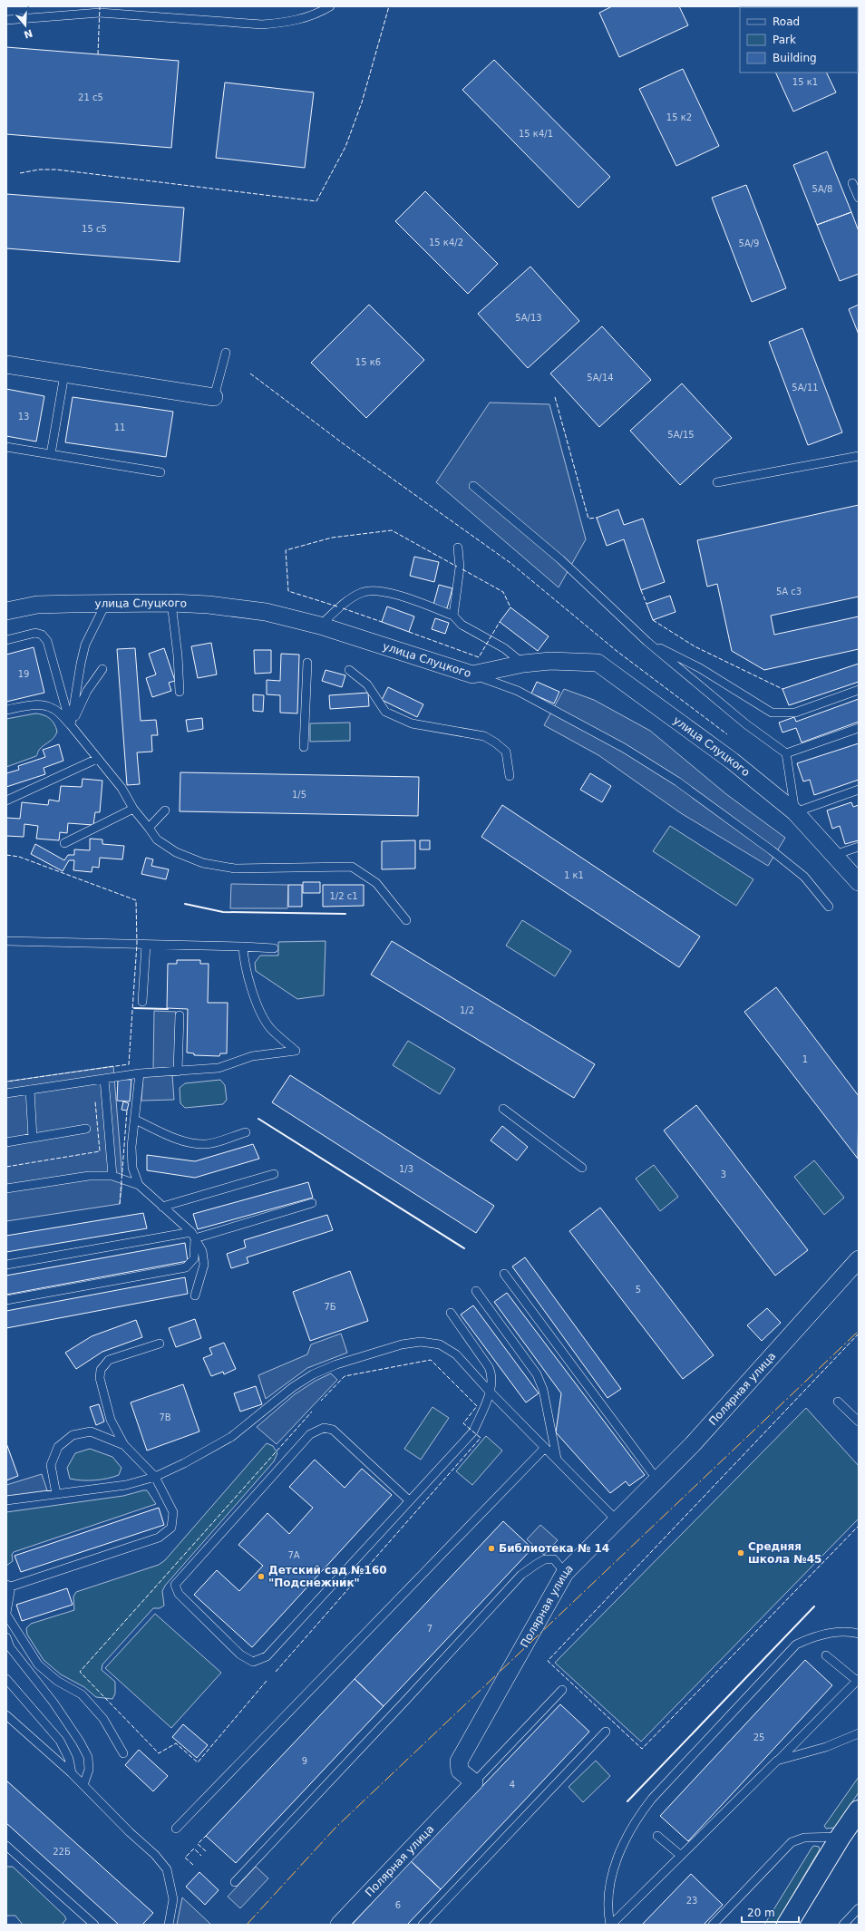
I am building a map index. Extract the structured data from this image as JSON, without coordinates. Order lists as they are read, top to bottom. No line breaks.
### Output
{"streets":{"street":["улица Слуцкого","Полярная улица"]},"places":["Библиотека № 14","Средняя школа №45","Детский сад №160 \"Подснежник\""],"house_numbers":["15 к1","21 с5","15 к2","15 к4/1","5А/8","15 с5","15 к4/2","5А/9","5А/13","15 к6","5А/14","5А/11","13","11","5А/15","5А с3","19","1/5","1 к1","1/2 с1","1/2","1","1/3","3","5","7Б","7В","7А","7","25","9","4","22Б","23","6"],"legend":["Road","Park","Building"],"scale_bar":"20 m","north":"bottom"}
